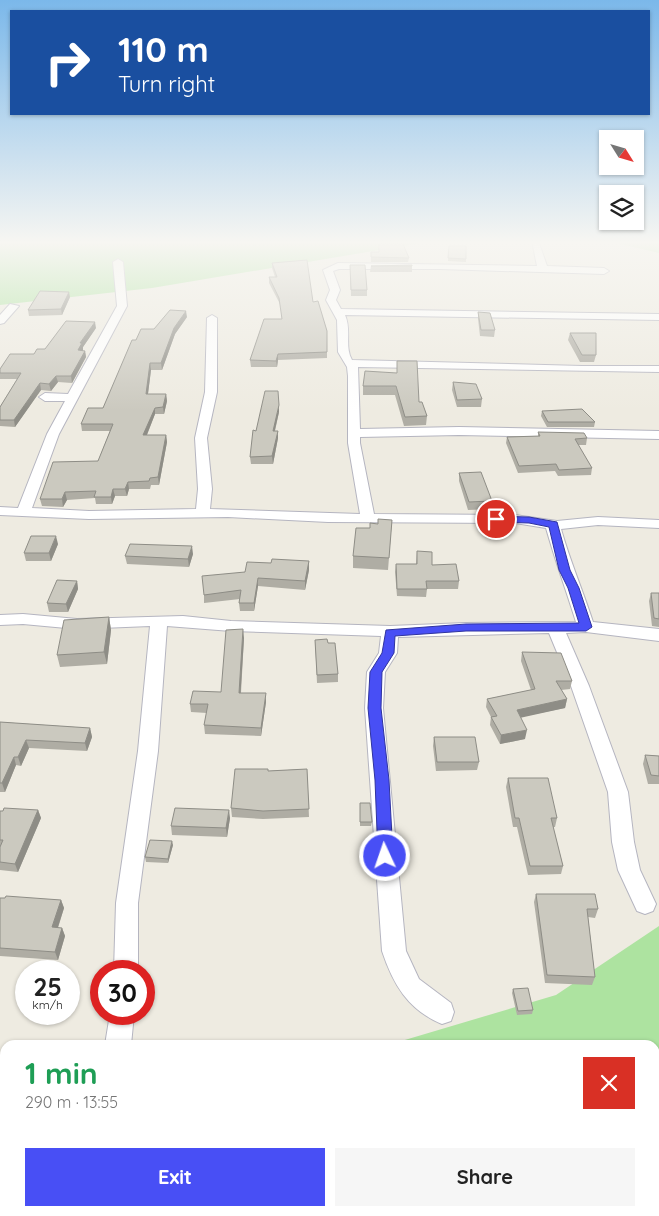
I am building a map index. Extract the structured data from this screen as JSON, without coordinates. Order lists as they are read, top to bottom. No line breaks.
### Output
{"north":"bottom right","page":{"turn":["110 m","Turn right"],"speed":"25 km/h","limit":"30","heading":["1 min","290 m · 13:55"],"buttons":["Exit","Share"]}}
